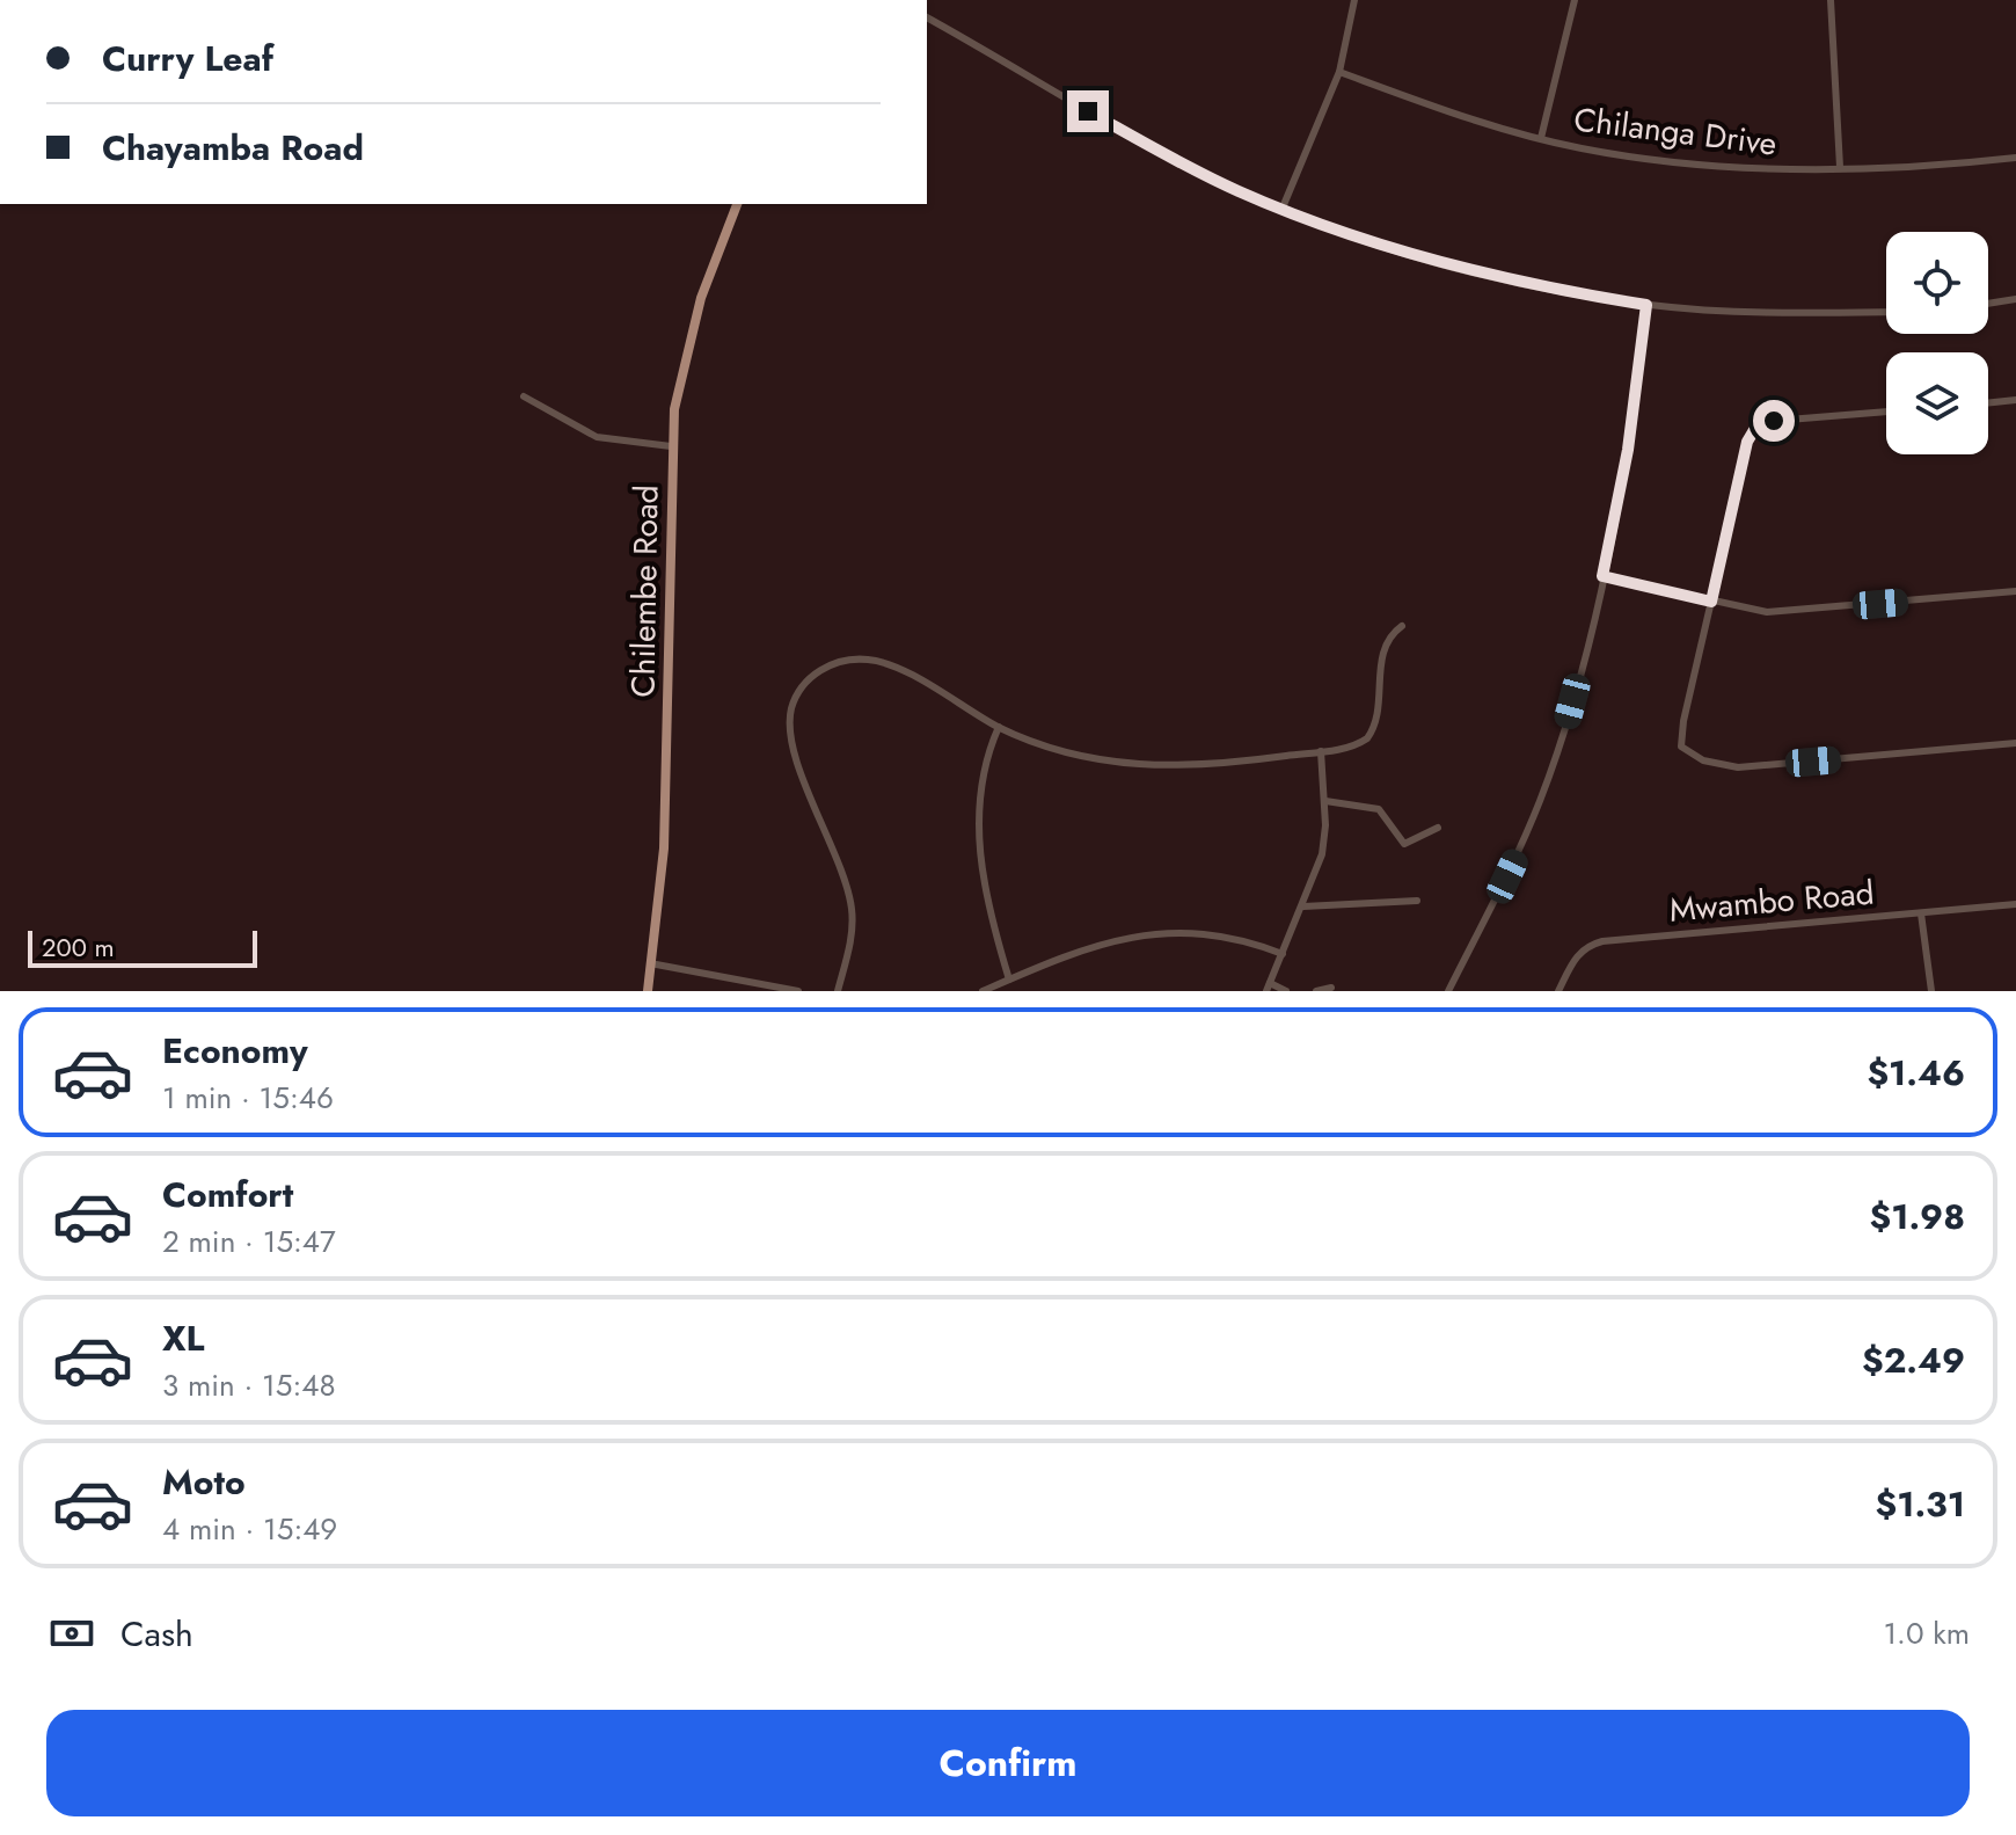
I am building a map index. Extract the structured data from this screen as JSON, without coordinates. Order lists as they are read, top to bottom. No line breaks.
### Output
{"streets":{"main road":["Chilembe Road"],"street":["Chilanga Drive","Mwambo Road"]},"scale_bar":"200 m","page":{"banner":["Curry Leaf","Chayamba Road"],"scale":"200 m","list":[{"name":"Economy","note":"1 min · 15:46","value":"$1.46"},{"name":"Comfort","note":"2 min · 15:47","value":"$1.98"},{"name":"XL","note":"3 min · 15:48","value":"$2.49"},{"name":"Moto","note":"4 min · 15:49","value":"$1.31"}],"pay":["Cash","1.0 km"],"buttons":"Confirm"}}
